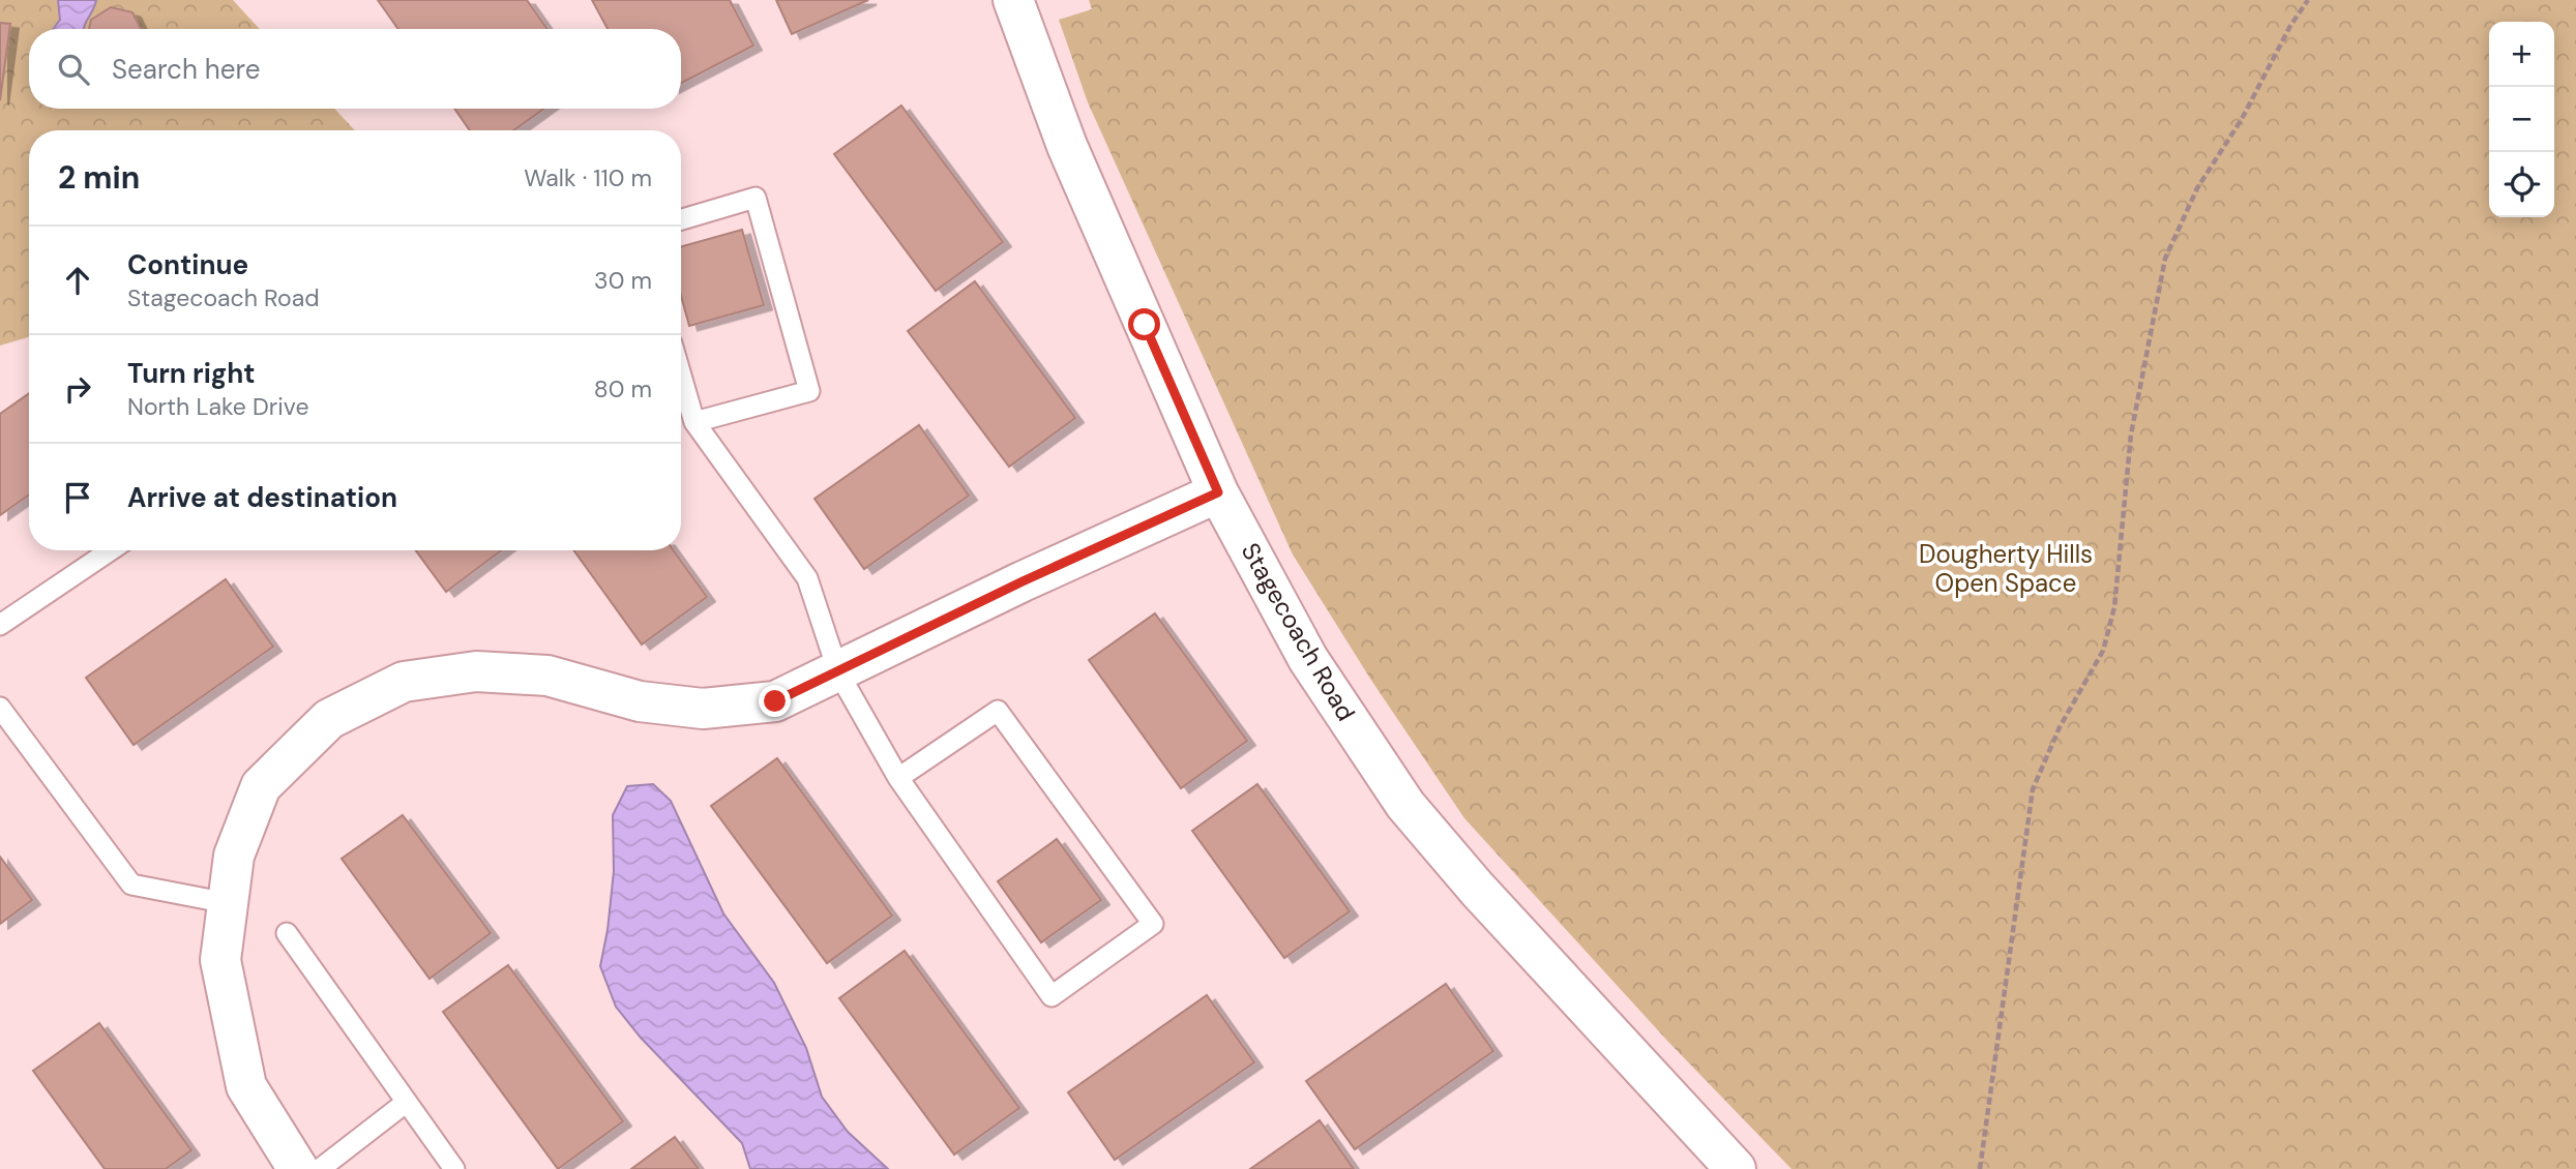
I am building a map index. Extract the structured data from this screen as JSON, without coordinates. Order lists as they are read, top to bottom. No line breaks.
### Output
{"streets":{"street":["Stagecoach Road"]},"parks":["Dougherty Hills Open Space"],"page":{"map_buttons":["+","−"],"search":"Search here","heading":["2 min","Walk · 110 m"],"list":[["Continue","Stagecoach Road","30 m"],["Turn right","North Lake Drive","80 m"],"Arrive at destination"]}}
